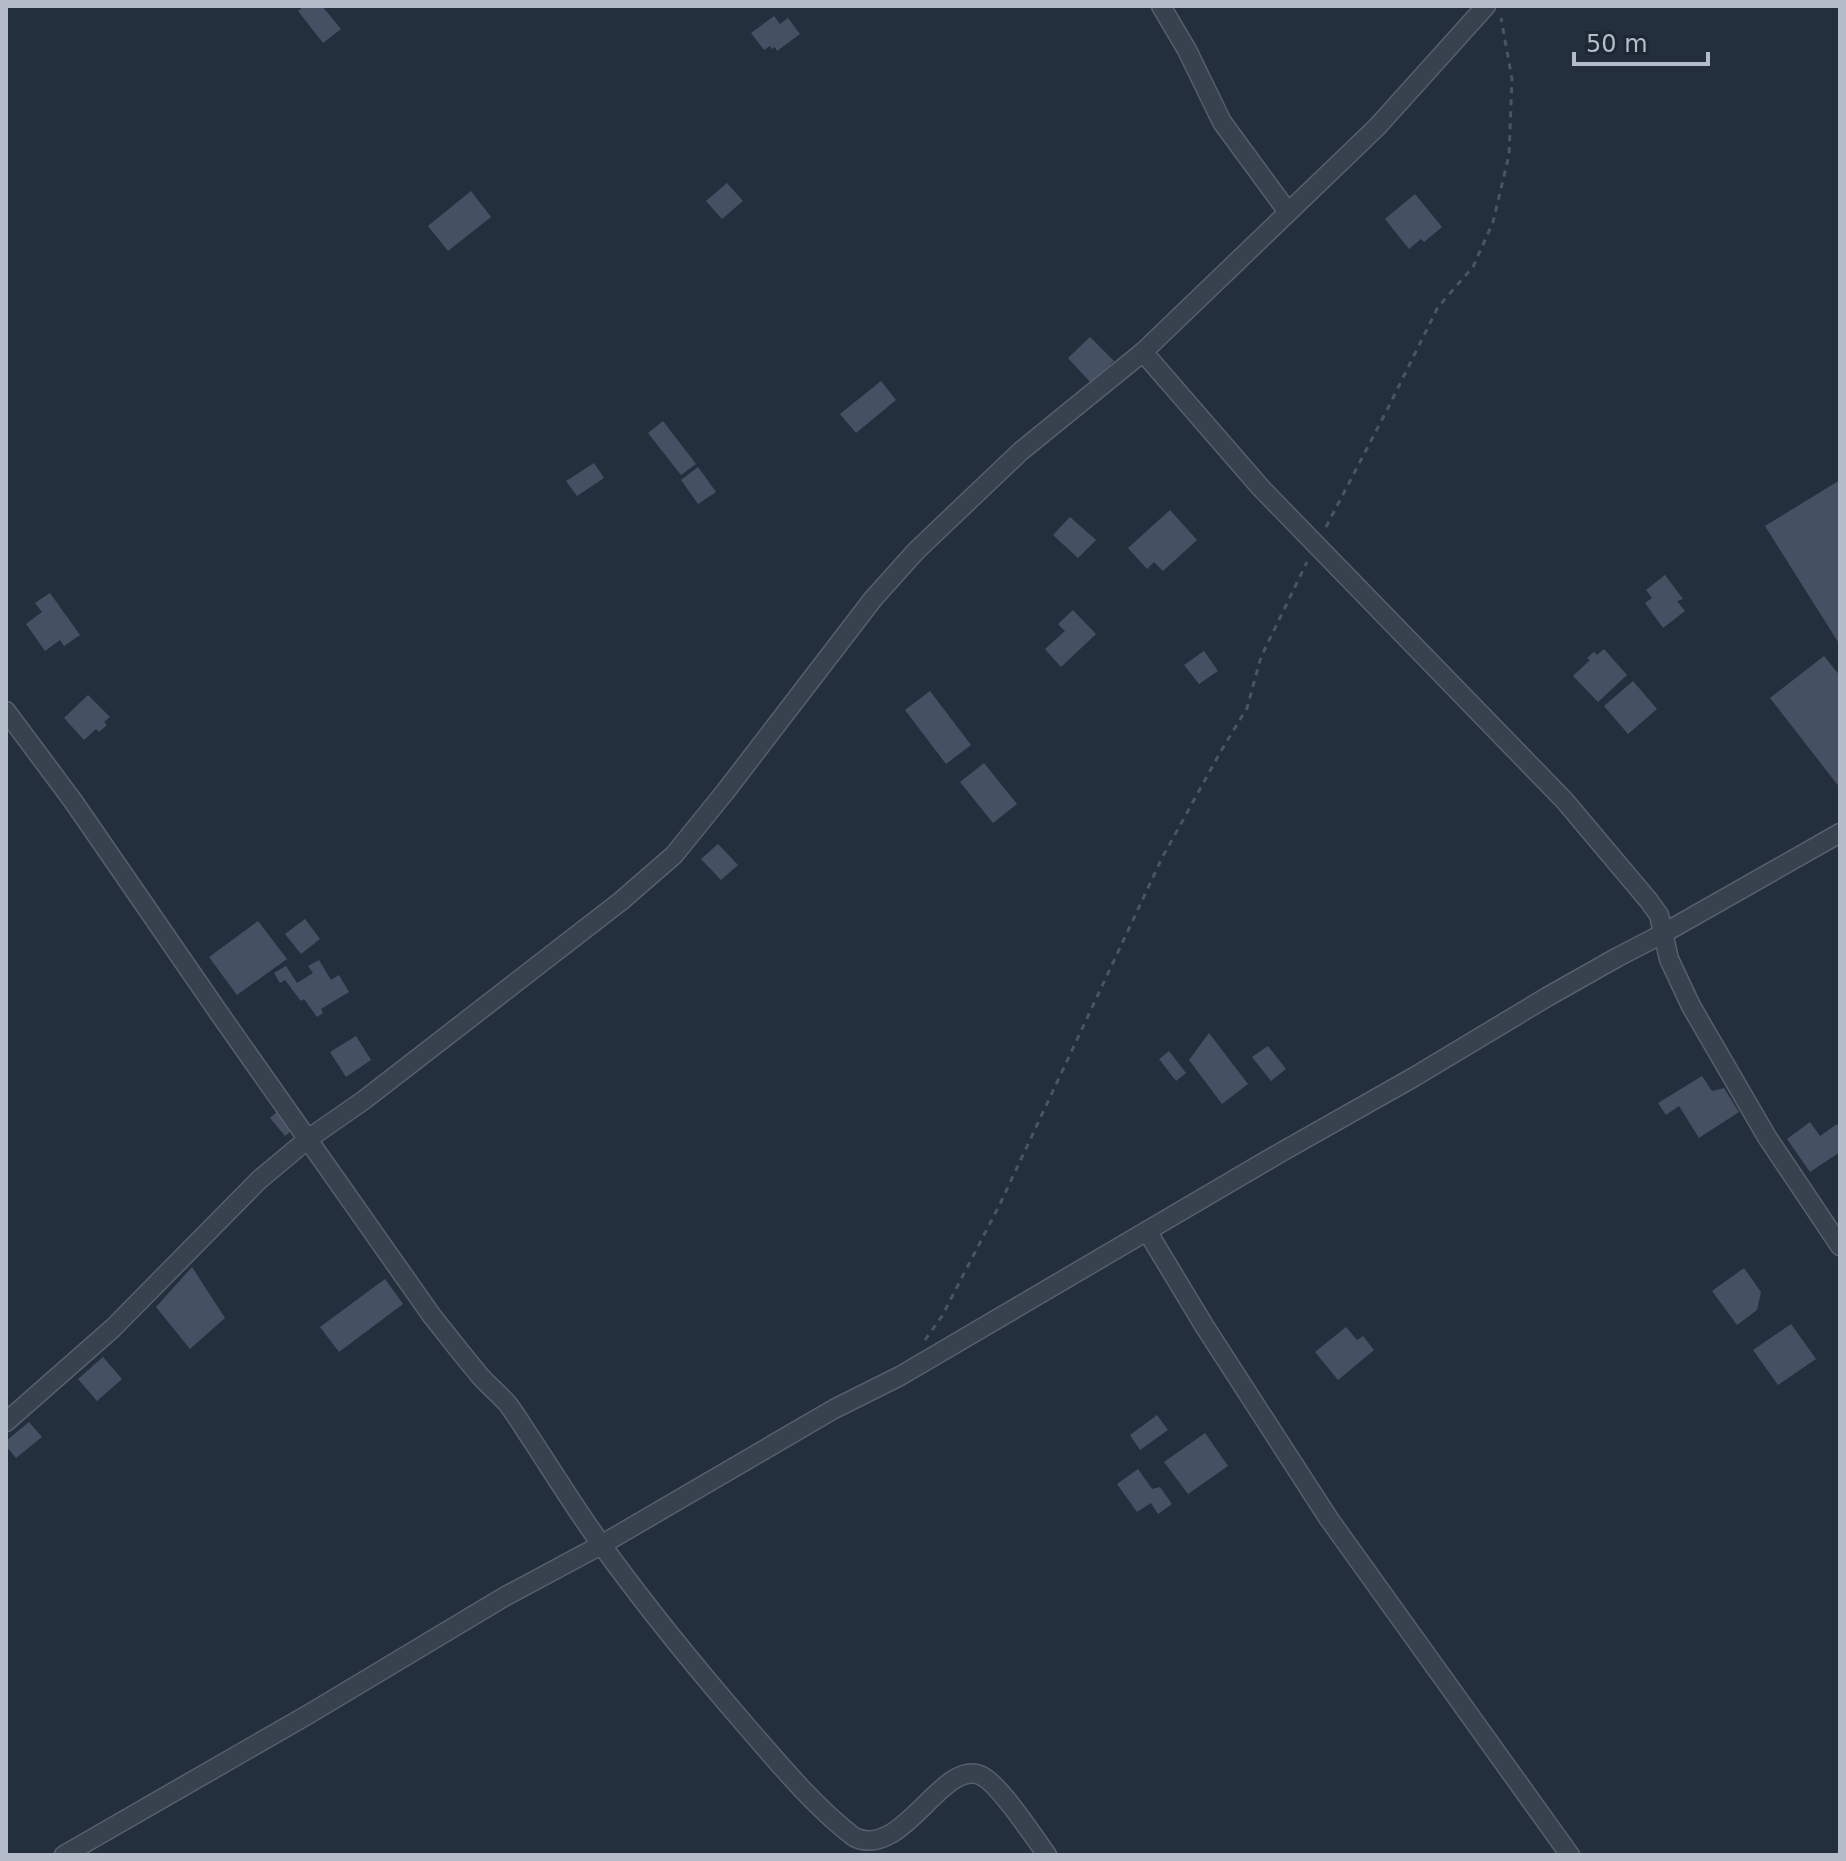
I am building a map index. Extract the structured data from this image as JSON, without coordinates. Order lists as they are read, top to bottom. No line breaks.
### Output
{"scale_bar":"50 m"}
